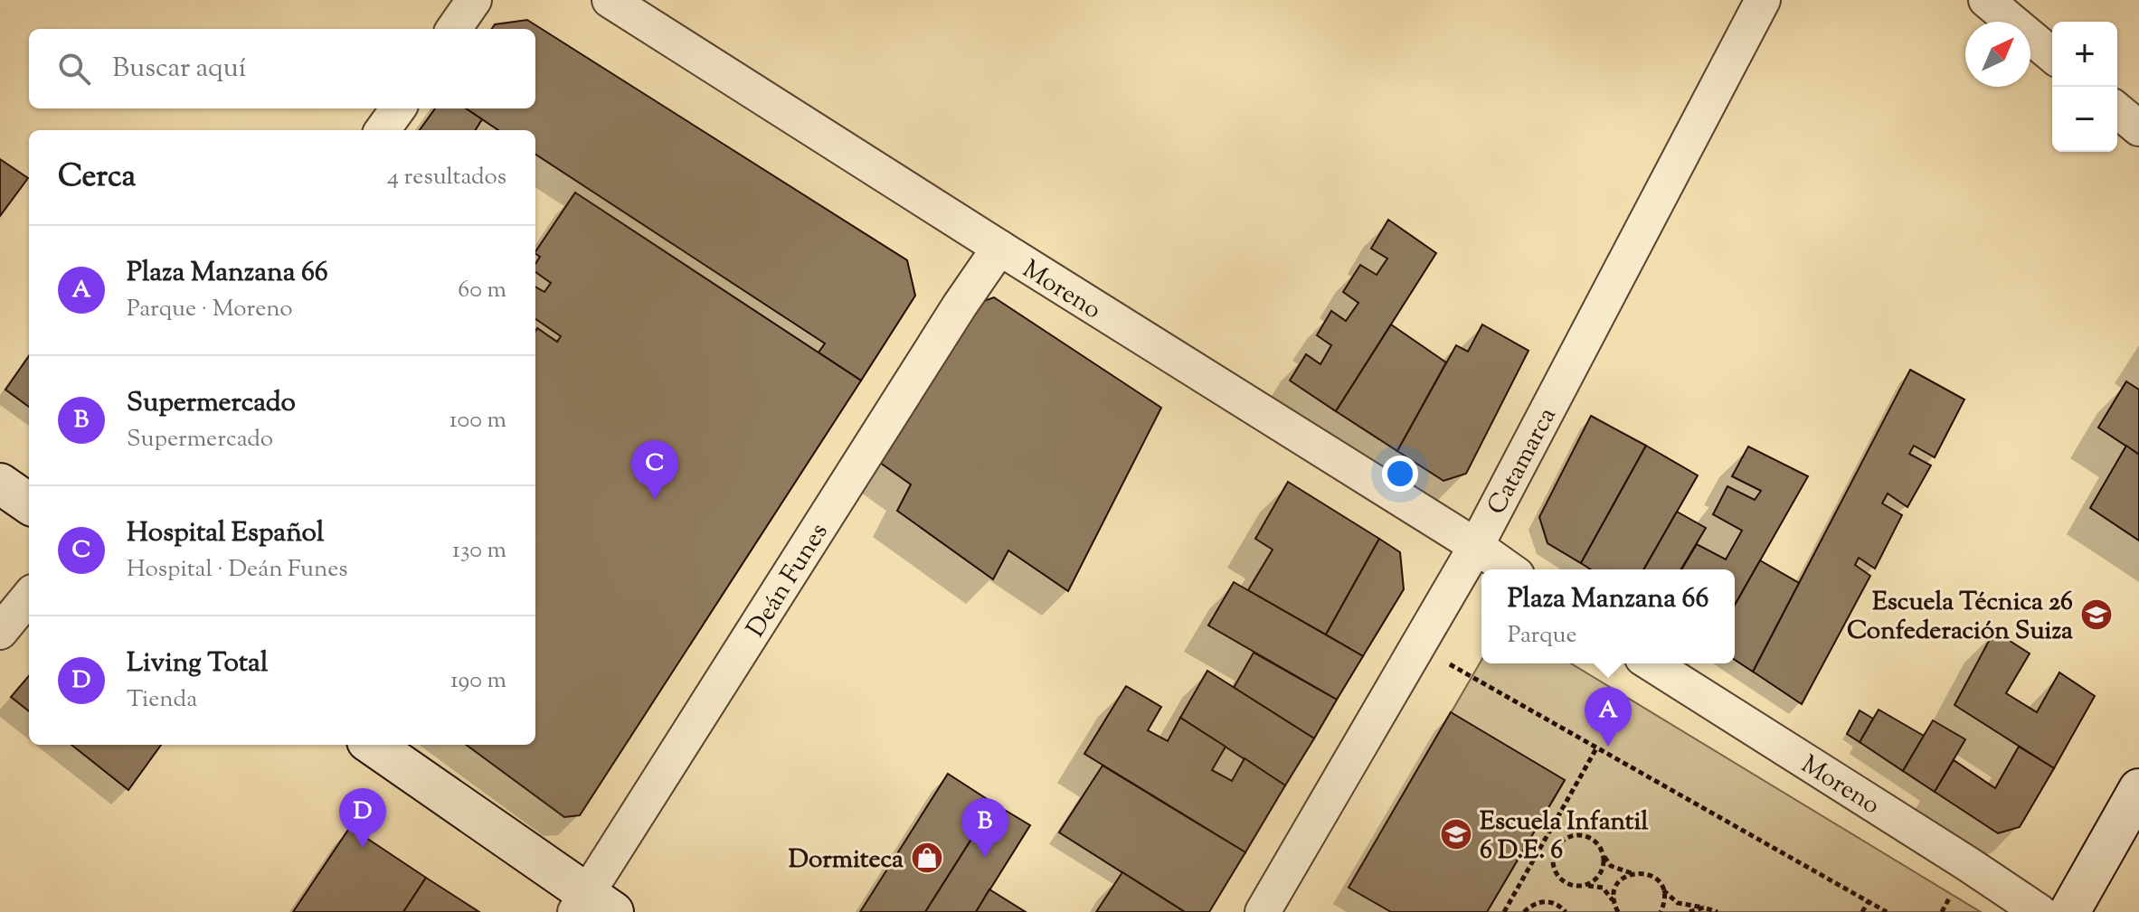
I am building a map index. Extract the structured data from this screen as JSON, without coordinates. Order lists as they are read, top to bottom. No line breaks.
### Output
{"streets":{"street":["Moreno","Catamarca","Deán Funes"]},"crossings":[["Moreno","Catamarca"],["Moreno","Deán Funes"]],"places":{"school or university":["Escuela Técnica 26 Confederación Suiza","Escuela Infantil 6 D.E. 6"],"shop":["Dormiteca"]},"north":"top right","page":{"map_buttons":["+","−"],"search":"Buscar aquí","heading":["Cerca","4 resultados"],"list":[{"mark":"A","name":"Plaza Manzana 66","note":"Parque · Moreno","value":"60 m"},{"mark":"B","name":"Supermercado","note":"Supermercado","value":"100 m"},{"mark":"C","name":"Hospital Español","note":"Hospital · Deán Funes","value":"130 m"},{"mark":"D","name":"Living Total","note":"Tienda","value":"190 m"}],"pins":["C","A","D","B"],"popup":["Plaza Manzana 66","Parque"]}}
